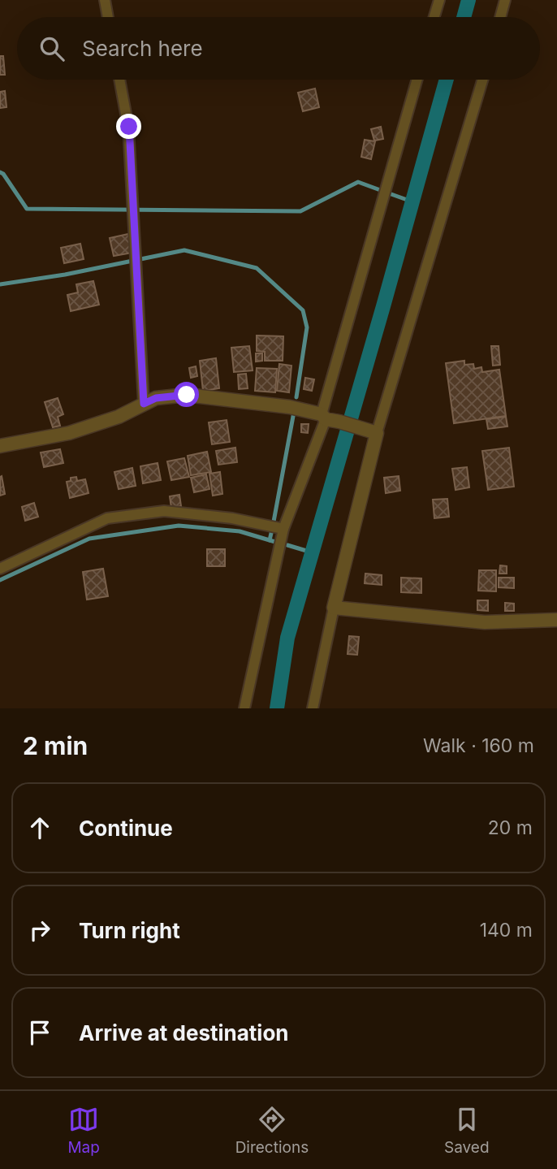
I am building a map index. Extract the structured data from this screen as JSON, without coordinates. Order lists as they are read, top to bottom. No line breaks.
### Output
{"page":{"search":"Search here","heading":["2 min","Walk · 160 m"],"list":[["Continue","20 m"],["Turn right","140 m"],"Arrive at destination"],"nav":["Map","Directions","Saved"]}}
